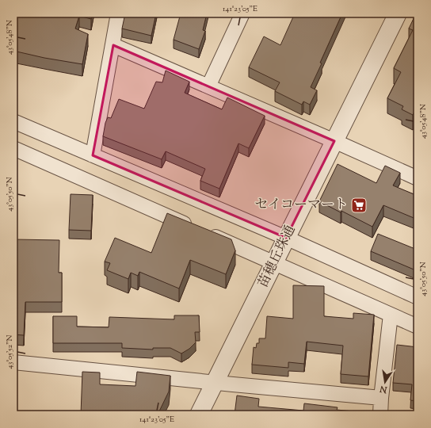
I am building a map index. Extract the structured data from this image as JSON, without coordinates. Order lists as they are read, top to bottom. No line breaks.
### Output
{"streets":{"street":["苗穂丘珠通"]},"places":{"supermarket":["セイコーマート"]},"north":"bottom","coordinates":["141°23'05\"E","43°05'48\"N","43°05'50\"N","43°05'52\"N"]}
